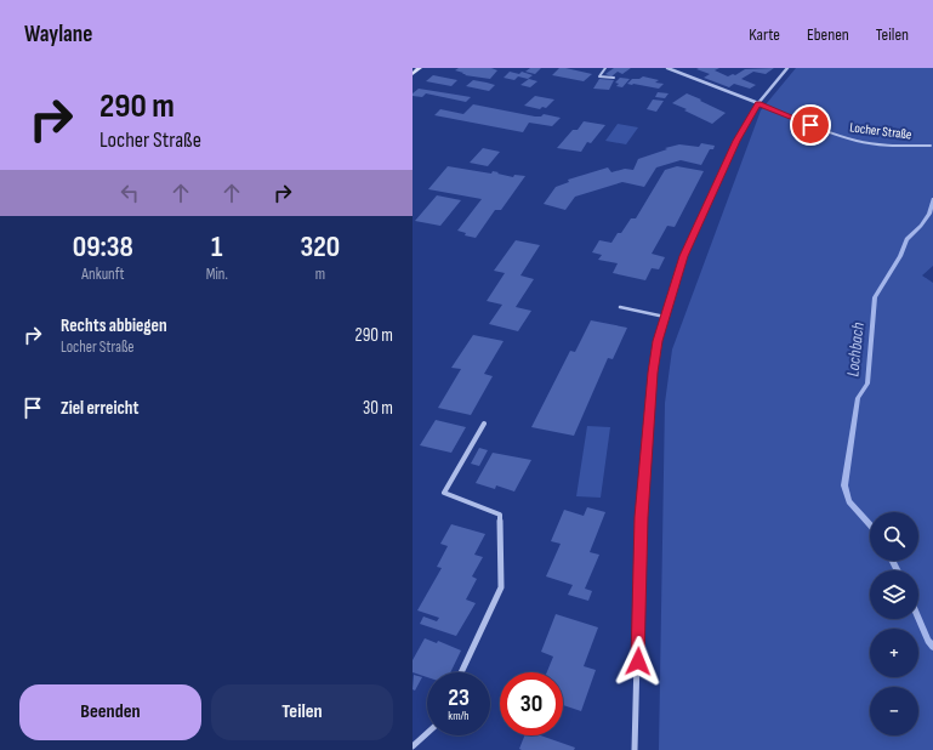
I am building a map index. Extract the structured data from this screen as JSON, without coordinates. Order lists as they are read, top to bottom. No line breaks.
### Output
{"streets":{"street":["Locher Straße"]},"water":["Lochbach"],"page":{"header":"Waylane","nav":["Karte","Ebenen","Teilen"],"turn":["290 m","Locher Straße"],"eta":["09:38","Ankunft","1","Min.","320","m"],"list":[{"name":"Rechts abbiegen","note":"Locher Straße","value":"290 m"},{"name":"Ziel erreicht","value":"30 m"}],"map_buttons":["+","−"],"speed":"23 km/h","limit":"30","buttons":["Beenden","Teilen"]}}
